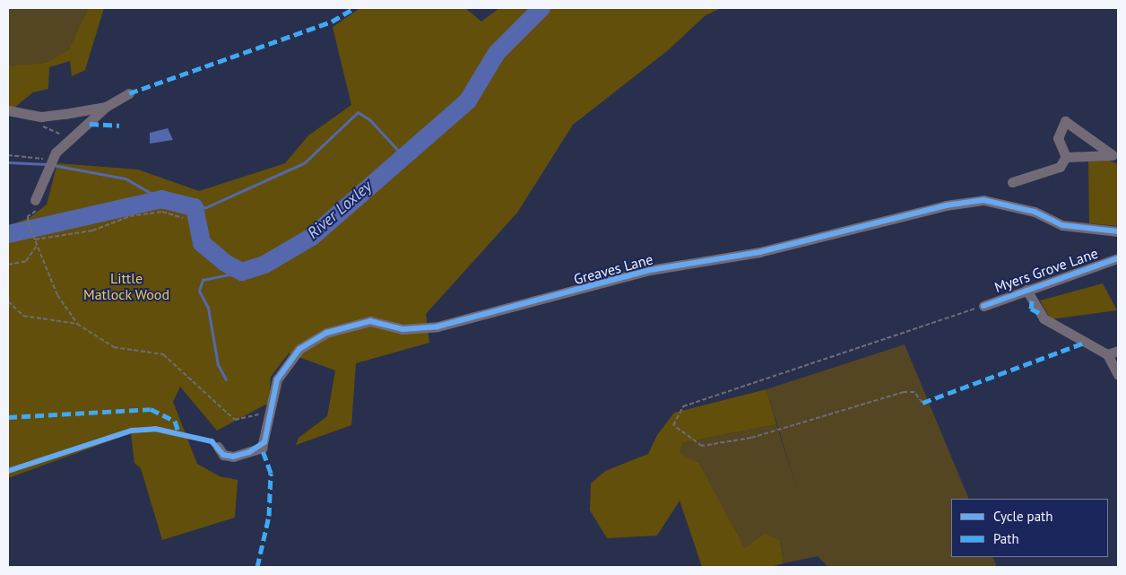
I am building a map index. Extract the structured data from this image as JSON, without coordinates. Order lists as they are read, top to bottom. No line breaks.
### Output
{"streets":{"street":["Greaves Lane","Myers Grove Lane"]},"water":["River Loxley"],"parks":["Little Matlock Wood"],"legend":["Cycle path","Path"]}
